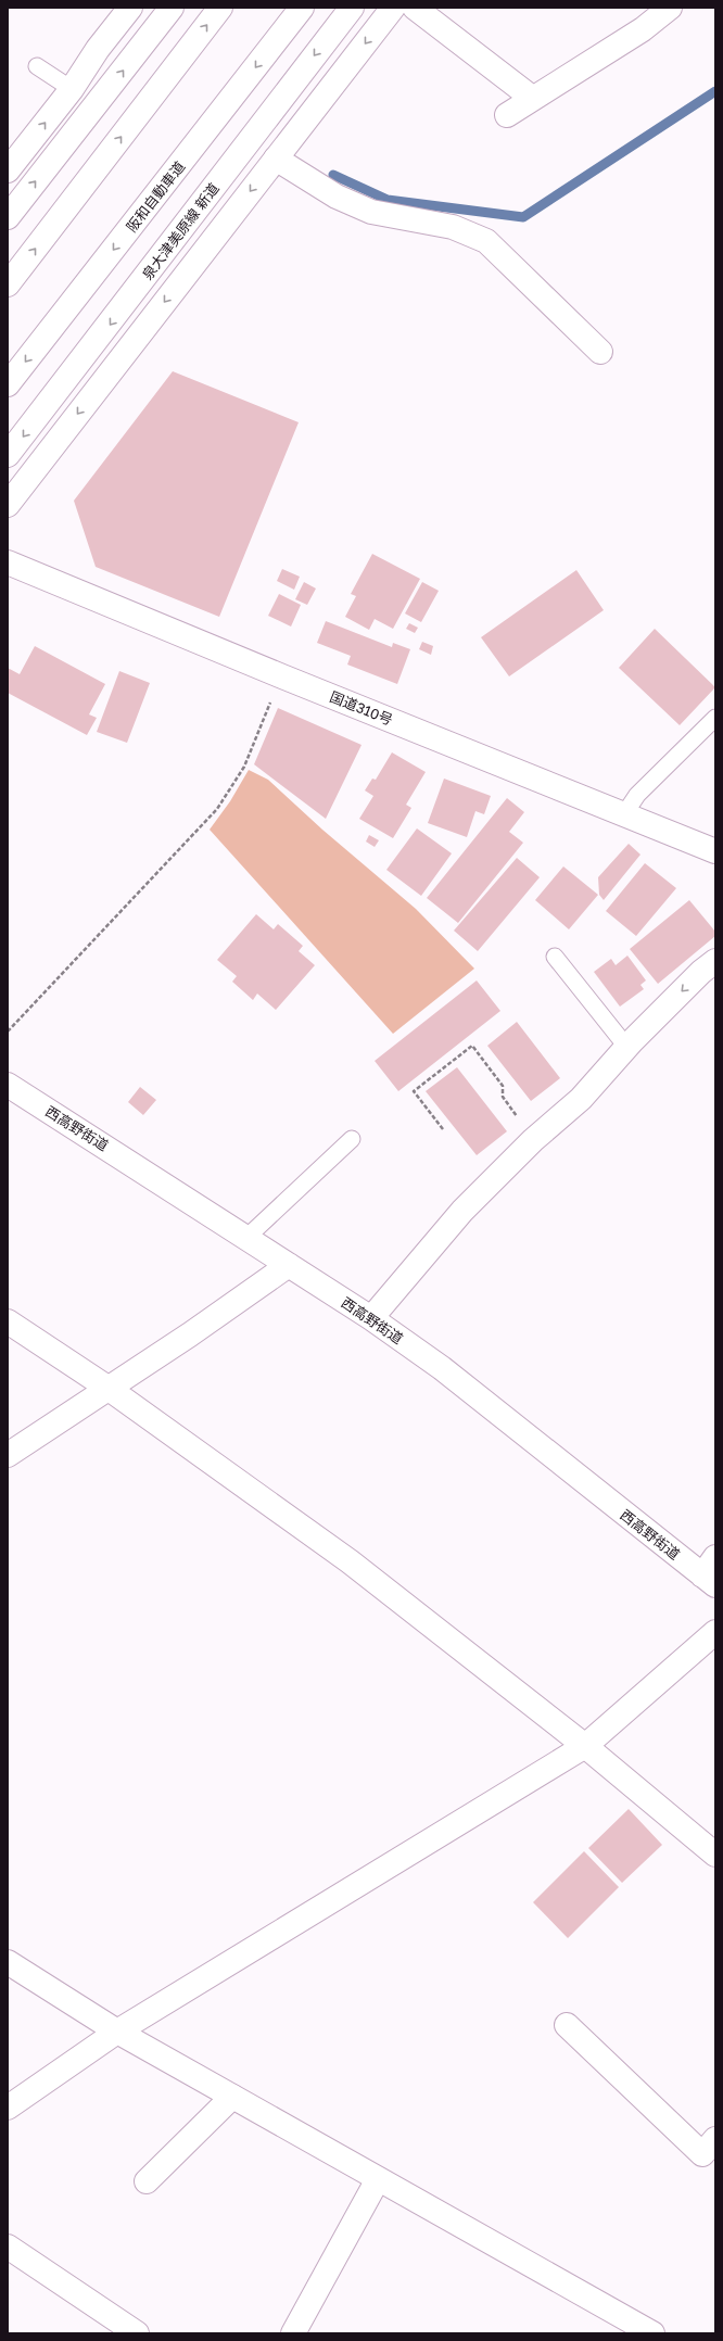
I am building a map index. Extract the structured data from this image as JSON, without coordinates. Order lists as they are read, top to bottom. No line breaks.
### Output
{"streets":{"main road":["阪和自動車道","泉大津美原線 新道","国道310号","西高野街道"]}}
